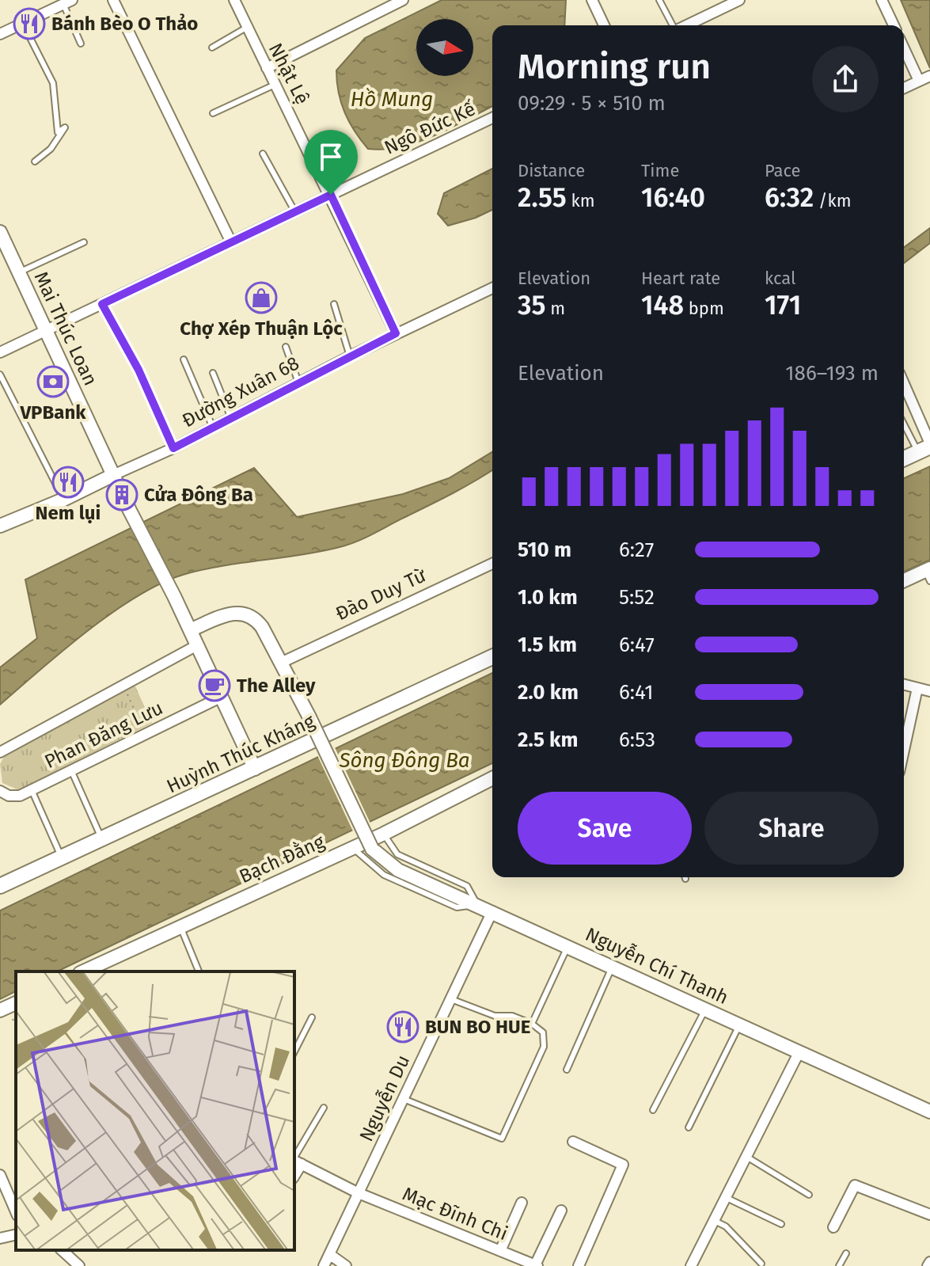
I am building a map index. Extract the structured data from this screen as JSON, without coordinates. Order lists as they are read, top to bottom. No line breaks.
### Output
{"streets":{"main road":["Huỳnh Thúc Kháng"],"street":["Nhật Lệ","Ngô Đức Kế","Mai Thúc Loan","Đường Xuân 68","Đào Duy Từ","Phan Đăng Lưu","Bạch Đằng","Nguyễn Chí Thanh","Nguyễn Du","Mạc Đĩnh Chi"]},"crossings":[["Nhật Lệ","Ngô Đức Kế"],["Nhật Lệ","Đường Xuân 68"],["Ngô Đức Kế","Mai Thúc Loan"],["Mai Thúc Loan","Đường Xuân 68"],["Đào Duy Từ","Nguyễn Chí Thanh"],["Nguyễn Chí Thanh","Nguyễn Du"],["Nguyễn Du","Mạc Đĩnh Chi"]],"water":["Hồ Mung","Sông Đông Ba"],"places":{"restaurant":["Bánh Bèo O Thảo","Nem lụi","BUN BO HUE"],"shop":["Chợ Xép Thuận Lộc"],"bank":["VPBank"],"building":["Cửa Đông Ba"],"cafe":["The Alley"]},"north":"right","page":{"heading":["Morning run","09:29 · 5 × 510 m"],"stats":[["Distance","2.55 km"],["Time","16:40"],["Pace","6:32 /km"],["Elevation","35 m"],["Heart rate","148 bpm"],["kcal","171"]],"chart":["Elevation","186–193 m"],"list":[{"name":"510 m","note":"6:27"},{"name":"1.0 km","note":"5:52"},{"name":"1.5 km","note":"6:47"},{"name":"2.0 km","note":"6:41"},{"name":"2.5 km","note":"6:53"}],"buttons":["Save","Share"]}}
